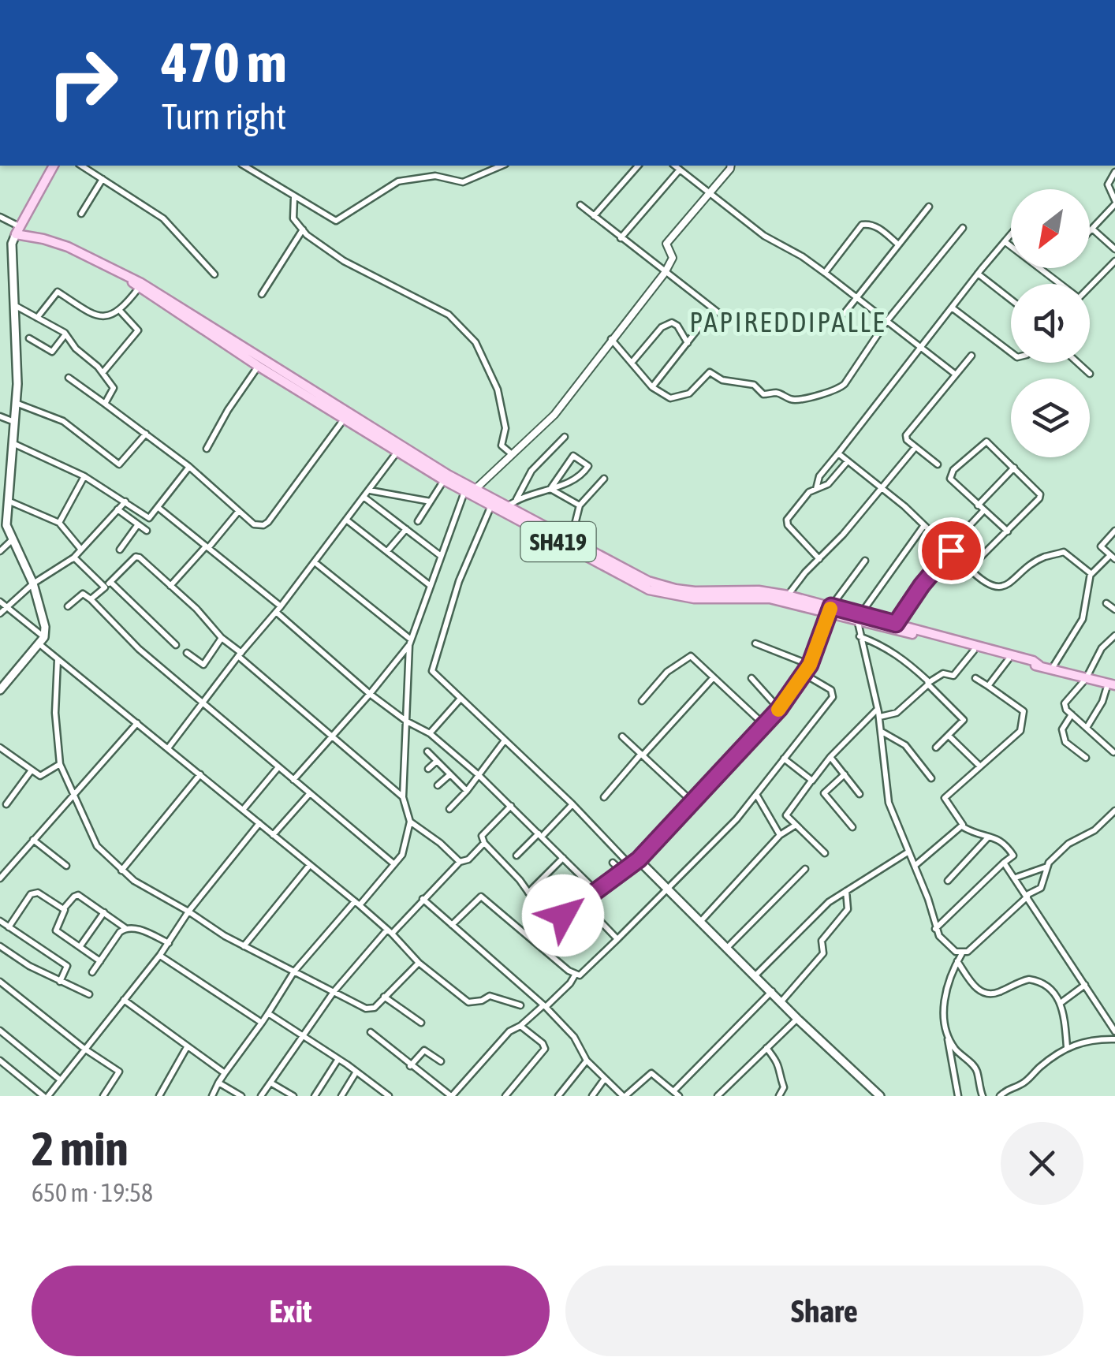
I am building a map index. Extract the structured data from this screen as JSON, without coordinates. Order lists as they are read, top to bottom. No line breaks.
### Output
{"streets":{"main road":["SH419"]},"districts":["PAPIREDDIPALLE"],"north":"bottom left","page":{"turn":["470 m","Turn right"],"heading":["2 min","650 m · 19:58"],"buttons":["Exit","Share"]}}
